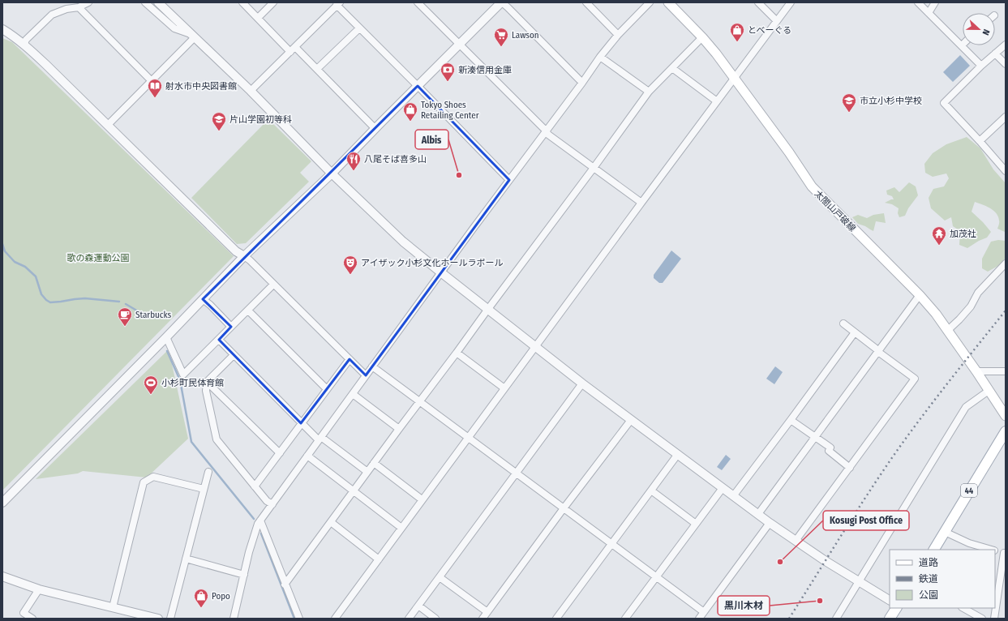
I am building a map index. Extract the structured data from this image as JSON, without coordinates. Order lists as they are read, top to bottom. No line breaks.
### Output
{"streets":{"main road":["太閤山戸破線","44"]},"parks":["歌の森運動公園"],"places":{"shop":["とべーぐる","Tokyo Shoes Retailing Center","Popo"],"supermarket":["Lawson"],"bank":["新湊信用金庫"],"library":["射水市中央図書館"],"school or university":["市立小杉中学校","片山学園初等科"],"restaurant":["八尾そば喜多山"],"other":["Albis","Kosugi Post Office","黒川木材"],"temple":["加茂社"],"theatre":["アイザック小杉文化ホールラポール"],"cafe":["Starbucks"],"sports":["小杉町民体育館"]},"legend":["道路","鉄道","公園"],"north":"right"}
